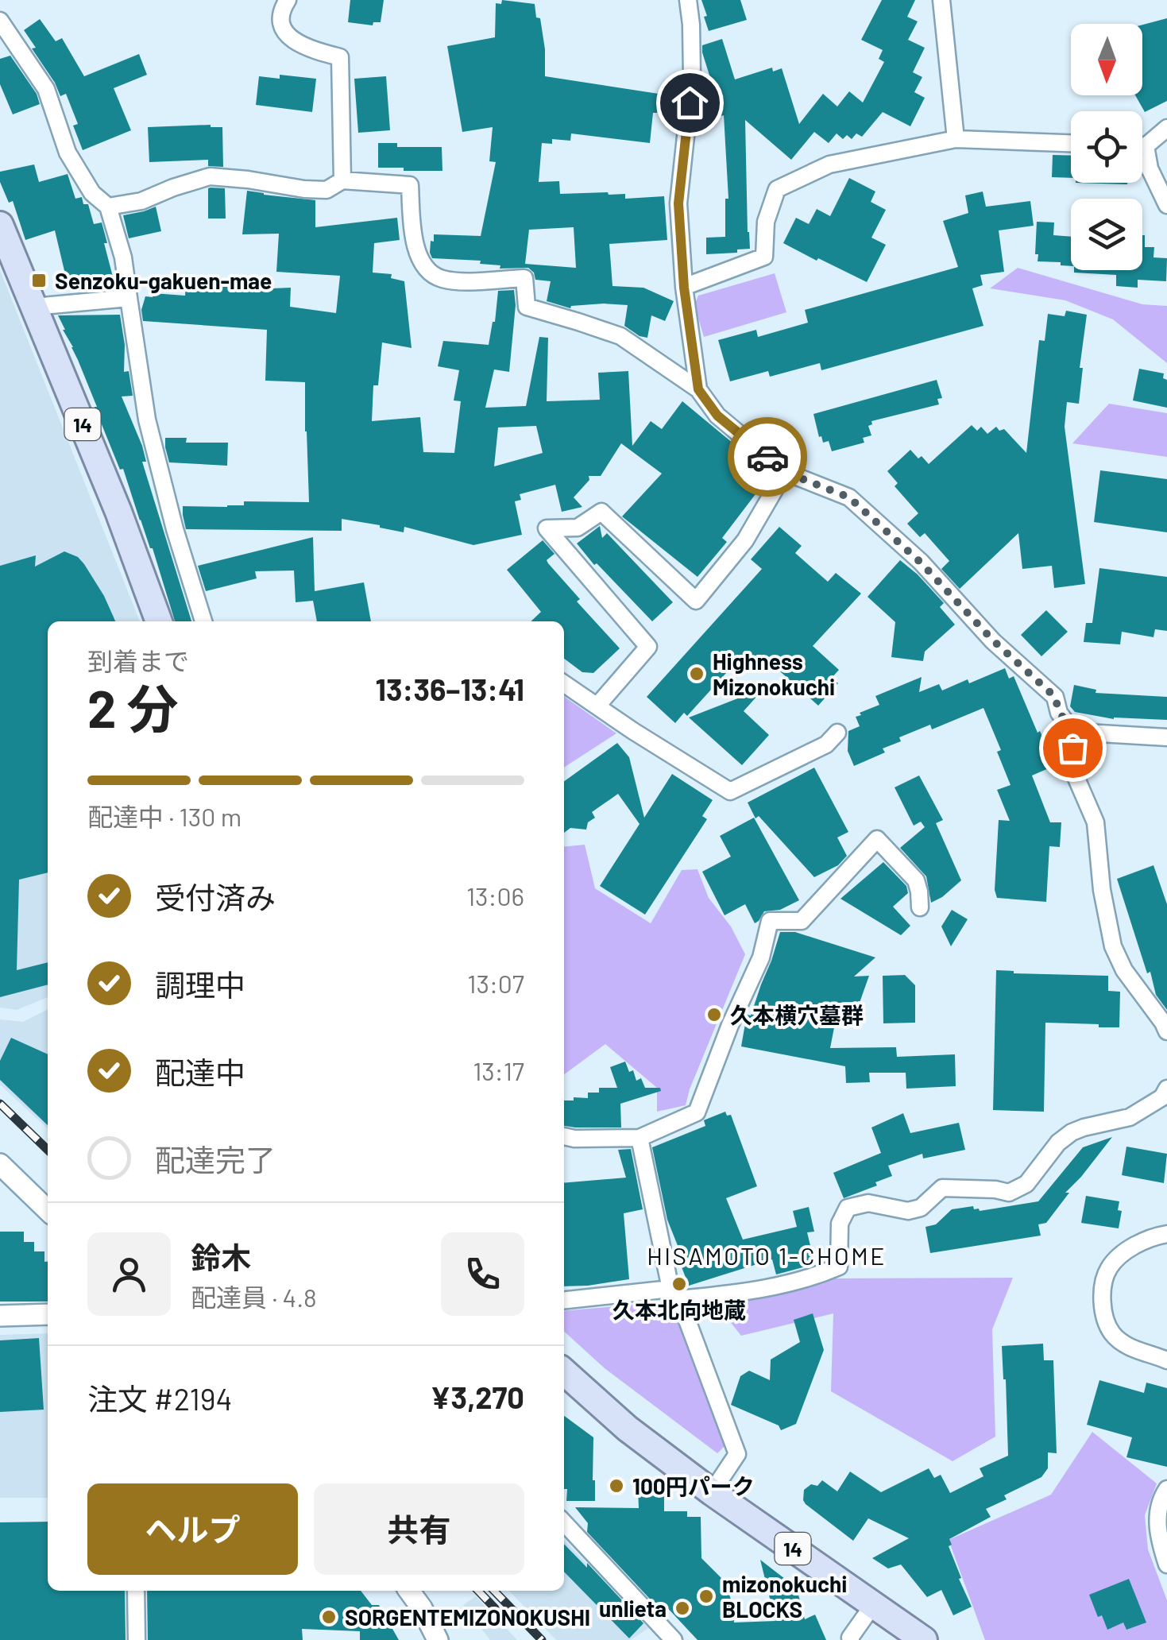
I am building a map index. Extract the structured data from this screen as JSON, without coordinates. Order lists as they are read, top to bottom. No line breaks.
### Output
{"streets":{"main road":["14"]},"districts":["HISAMOTO 1-CHOME"],"places":{"transit":["Senzoku-gakuen-mae"],"other":["Highness Mizonokuchi","久本横穴墓群","久本北向地蔵","100円パーク","mizonokuchi BLOCKS","unlieta","SORGENTEMIZONOKUSHI"]},"north":"bottom","page":{"heading":["2 分","到着まで","13:36–13:41"],"panel":["鈴木","配達員 · 4.8","注文 #2194","¥3,270"],"bar":"配達中 · 130 m","list":[["受付済み","13:06"],["調理中","13:07"],["配達中","13:17"],"配達完了"],"buttons":["ヘルプ","共有"]}}
